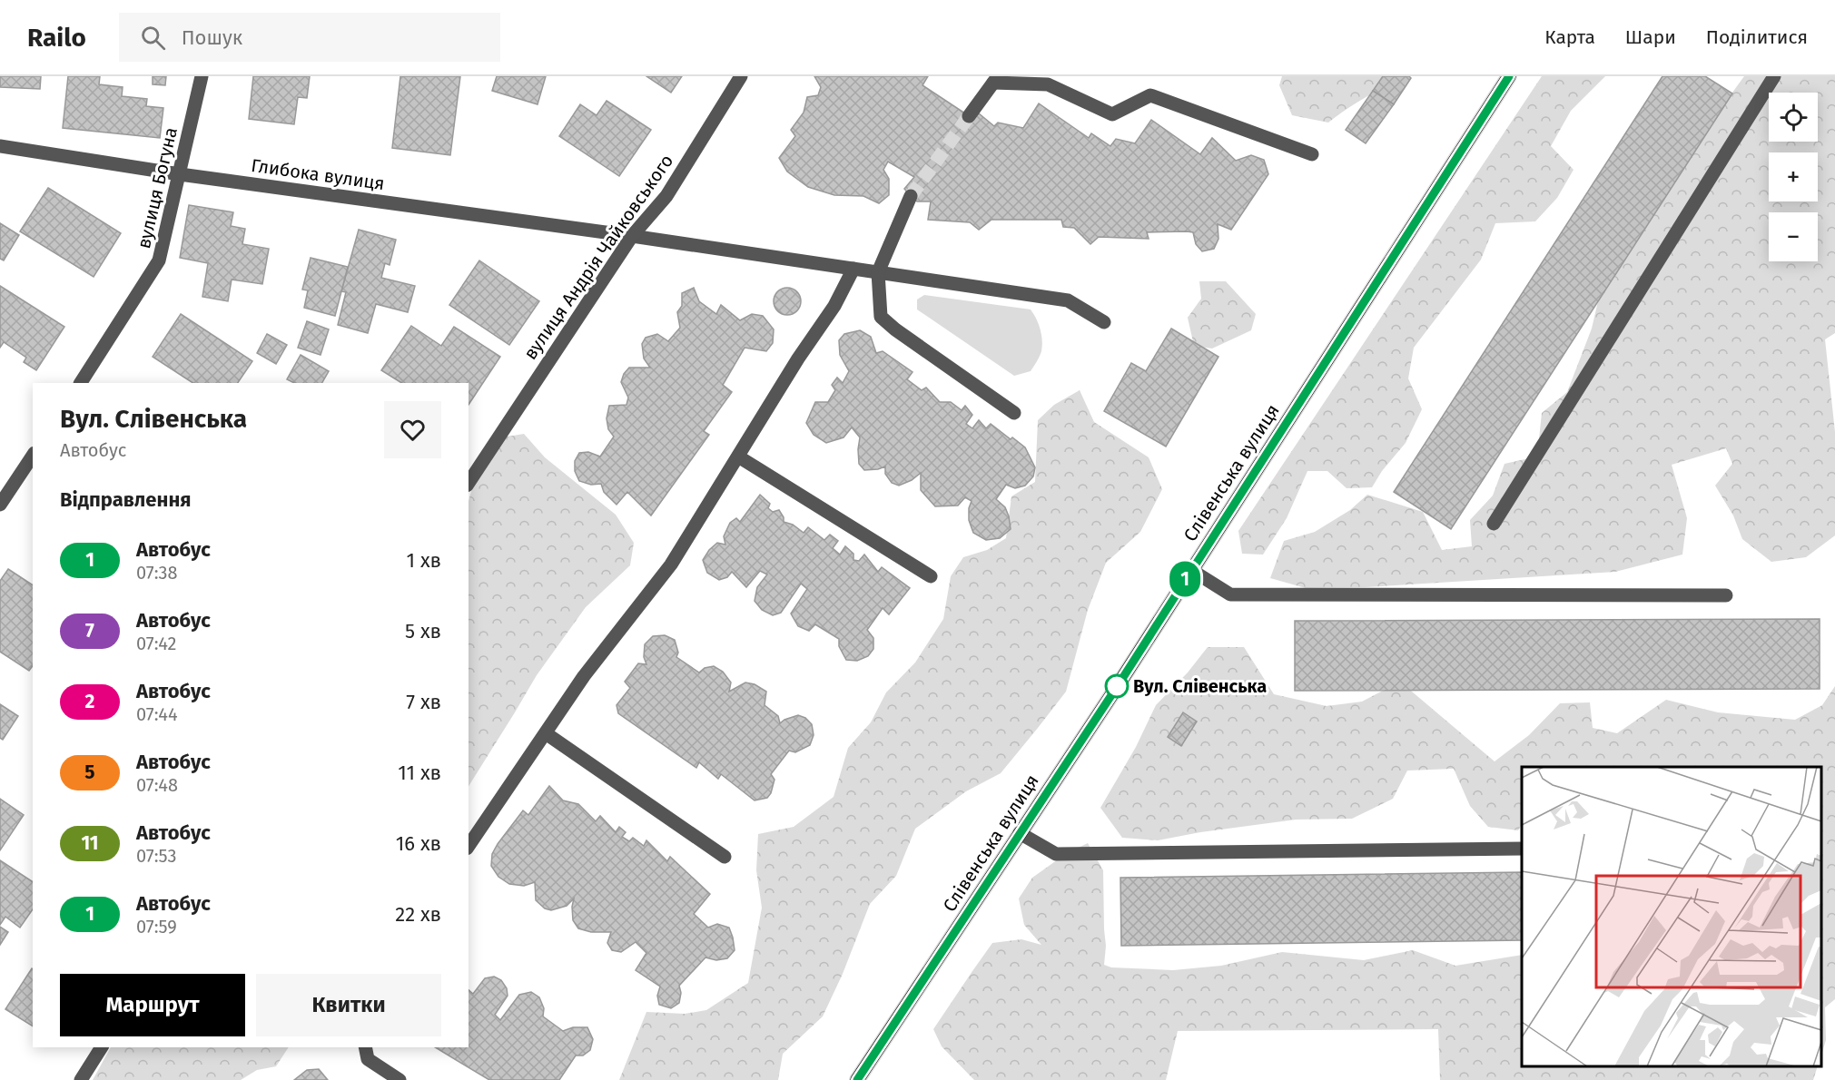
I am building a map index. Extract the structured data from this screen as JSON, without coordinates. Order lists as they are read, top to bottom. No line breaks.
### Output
{"streets":{"main road":["Слівенська вулиця"],"street":["Глибока вулиця","вулиця Богуна","вулиця Андрія Чайковського"]},"crossings":[["Глибока вулиця","вулиця Богуна"],["Глибока вулиця","вулиця Андрія Чайковського"]],"places":["Вул. Слівенська"],"lines":["bus line 1"],"page":{"header":"Railo","search":"Пошук","nav":["Карта","Шари","Поділитися"],"on_map":"1","map_buttons":["+","−"],"heading":[["Вул. Слівенська","Автобус"],"Відправлення"],"list":[{"mark":"1","name":"Автобус","note":"07:38","value":"1 хв"},{"mark":"7","name":"Автобус","note":"07:42","value":"5 хв"},{"mark":"2","name":"Автобус","note":"07:44","value":"7 хв"},{"mark":"5","name":"Автобус","note":"07:48","value":"11 хв"},{"mark":"11","name":"Автобус","note":"07:53","value":"16 хв"},{"mark":"1","name":"Автобус","note":"07:59","value":"22 хв"}],"buttons":["Маршрут","Квитки"]}}
